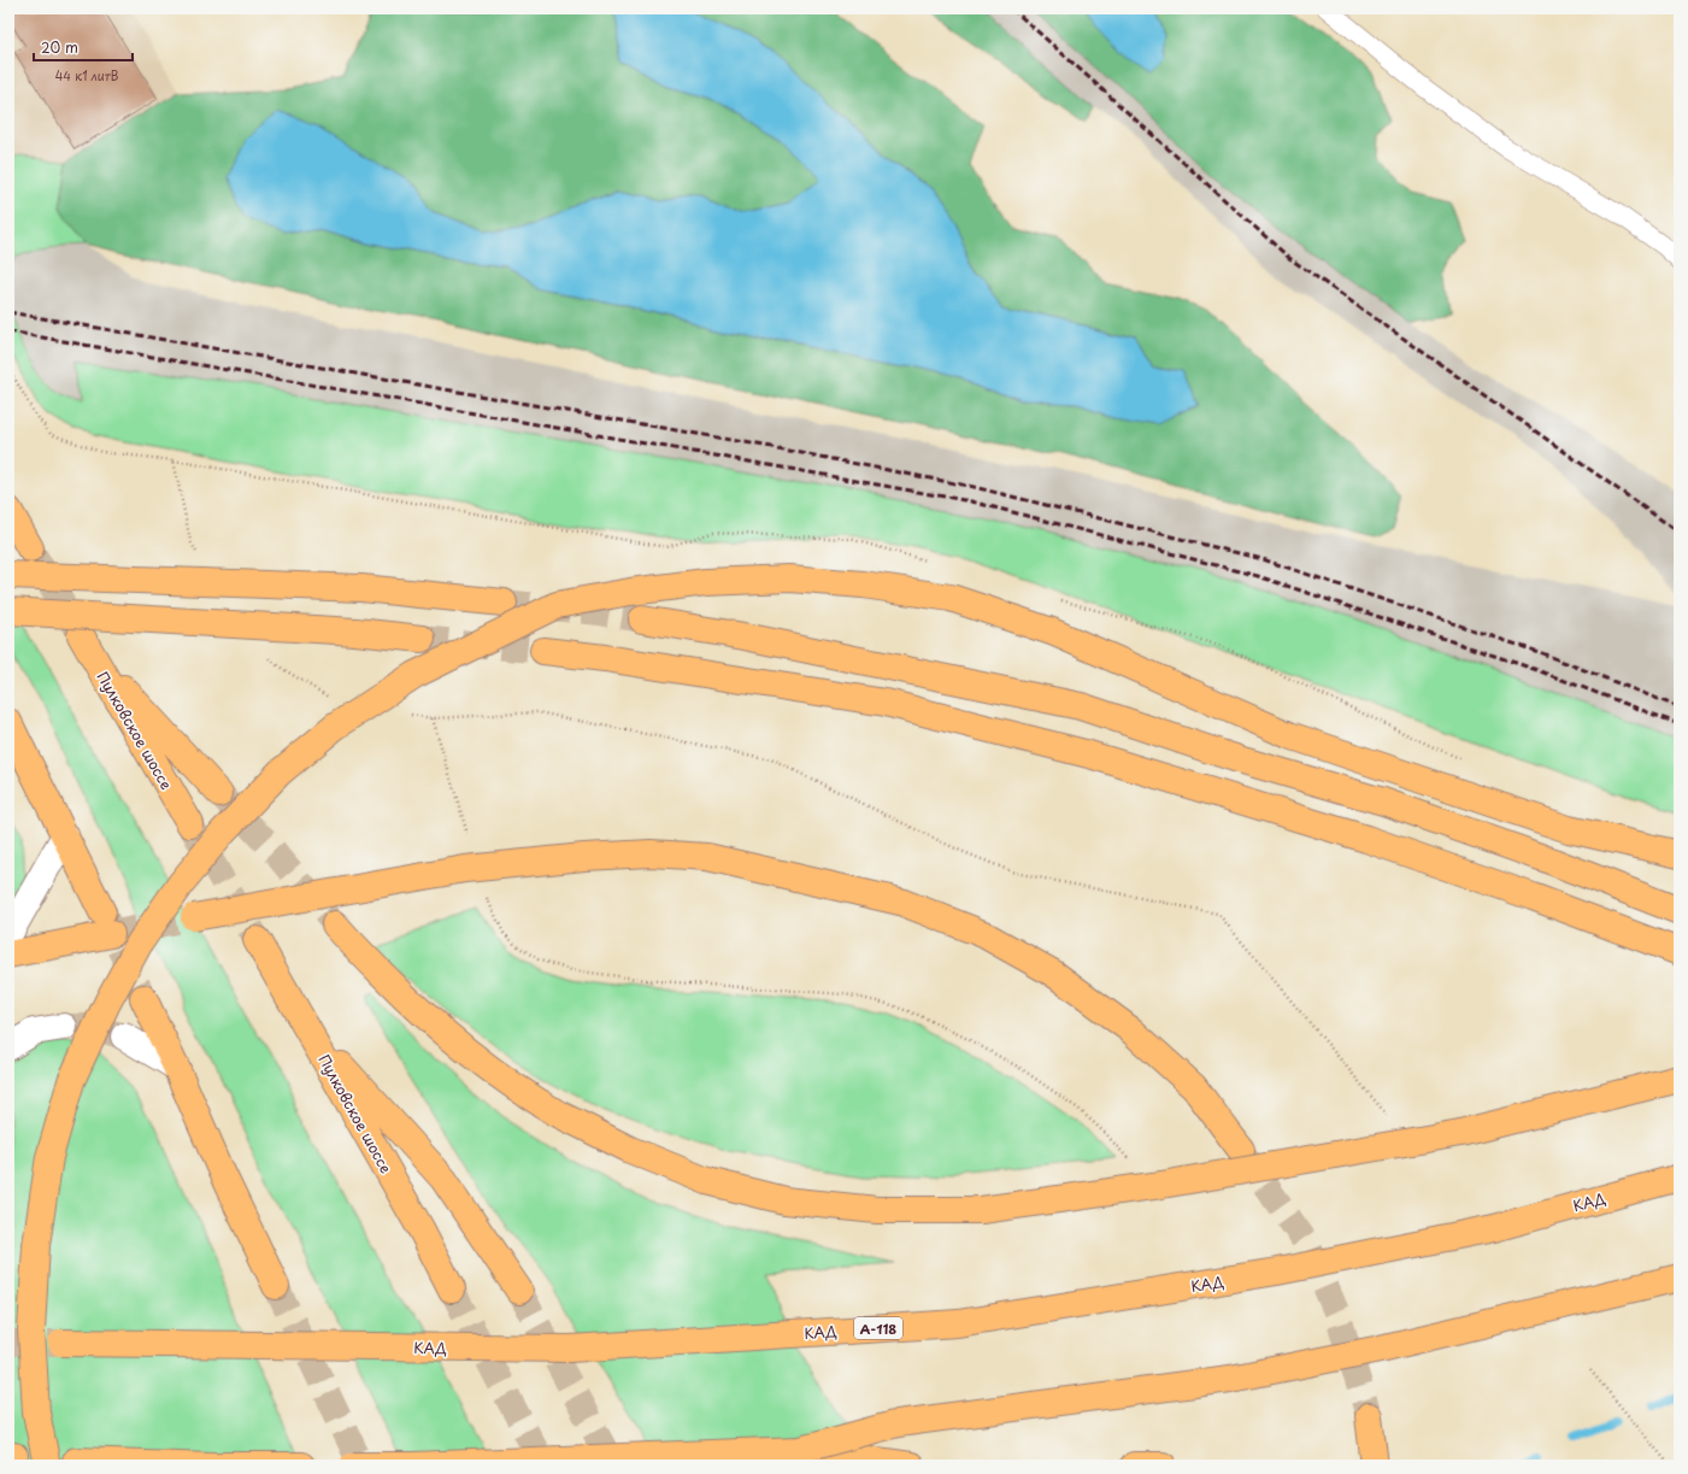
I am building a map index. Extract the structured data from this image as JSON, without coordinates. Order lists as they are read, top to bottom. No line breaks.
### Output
{"streets":{"main road":["Пулковское шоссе","КАД","А-118"]},"house_numbers":["44 к1 литВ"],"scale_bar":"20 m"}
